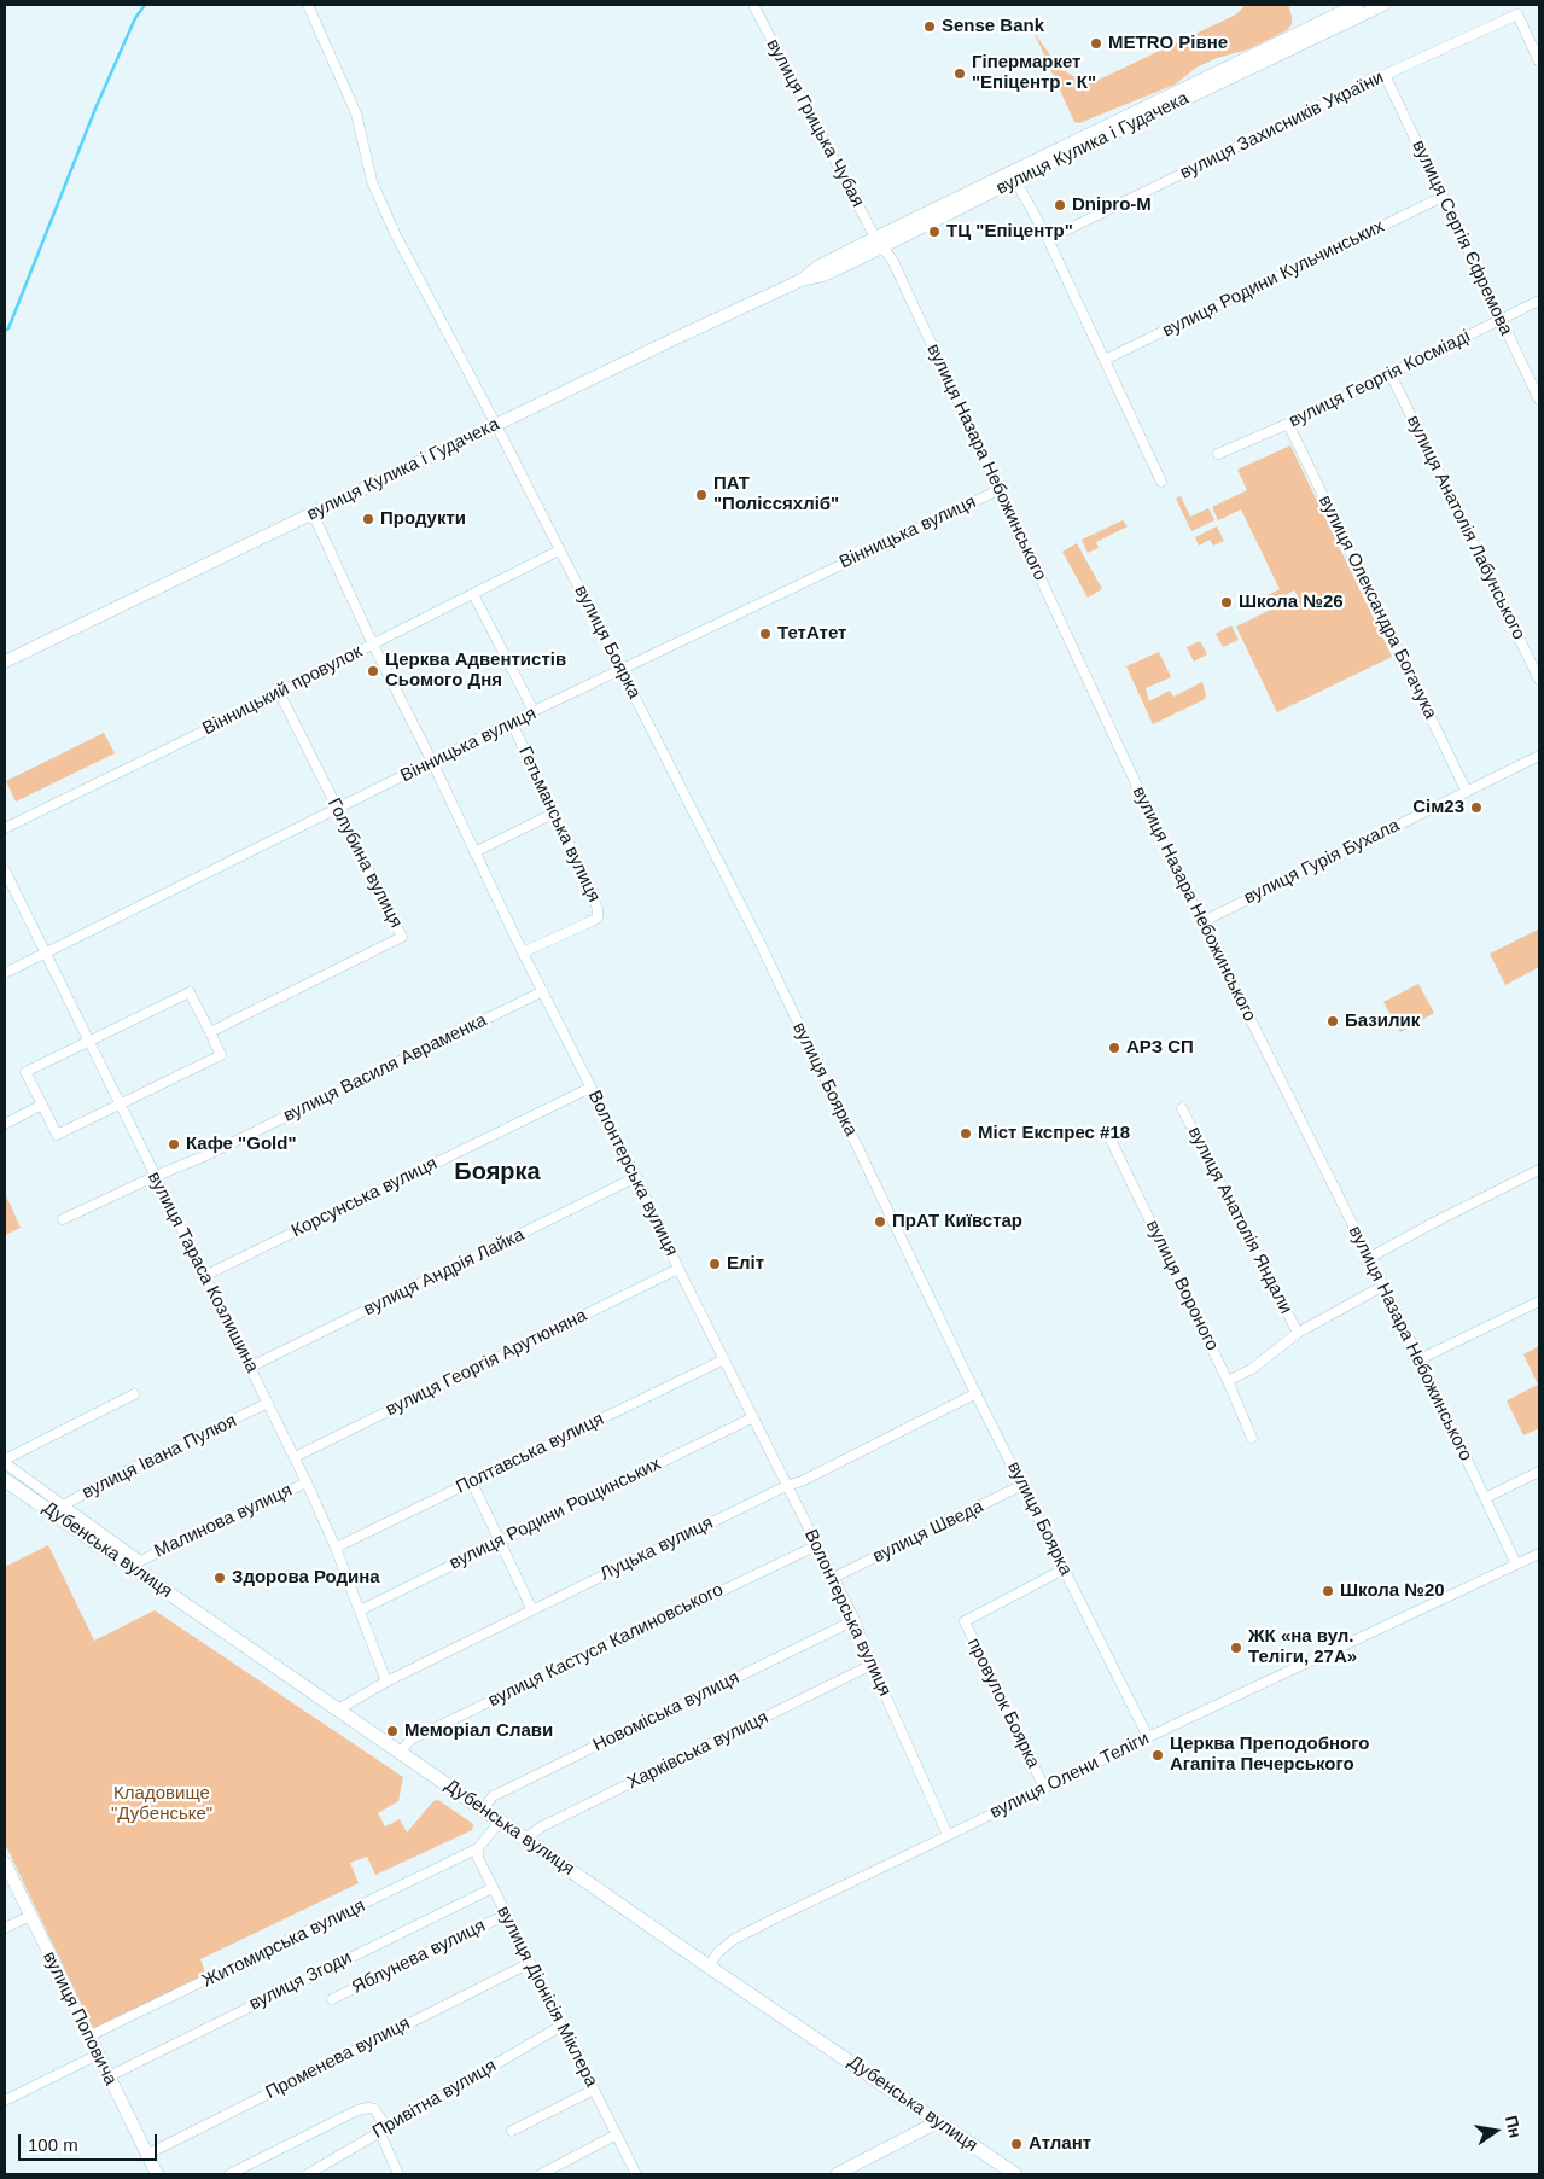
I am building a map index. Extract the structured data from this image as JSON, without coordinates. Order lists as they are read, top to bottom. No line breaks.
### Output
{"streets":{"main road":["вулиця Кулика і Гудачека","Дубенська вулиця","вулиця Поповича"],"street":["вулиця Грицька Чубая","вулиця Захисників України","вулиця Сергія Єфремова","вулиця Родини Кульчинських","вулиця Георгія Косміаді","вулиця Назара Небожинського","вулиця Анатолія Лабунського","Вінницька вулиця","вулиця Олександра Богачука","вулиця Боярка","Вінницький провулок","Гетьманська вулиця","вулиця Гурія Бухала","Голубина вулиця","вулиця Василя Авраменка","Волонтерська вулиця","Корсунська вулиця","вулиця Анатолія Яндали","вулиця Тараса Козлишина","вулиця Андрія Лайка","вулиця Вороного","вулиця Георгія Арутюняна","Полтавська вулиця","вулиця Івана Пулюя","вулиця Родини Рощинських","Малинова вулиця","вулиця Шведа","Луцька вулиця","вулиця Кастуся Калиновського","провулок Боярка","Новоміська вулиця","Харківська вулиця","вулиця Олени Теліги","Житомирська вулиця","Яблунева вулиця","вулиця Згоди","вулиця Діонісія Міклера","Променева вулиця","Привітна вулиця"]},"crossings":[["вулиця Грицька Чубая","вулиця Кулика і Гудачека"],["вулиця Грицька Чубая","вулиця Назара Небожинського"],["вулиця Захисників України","вулиця Сергія Єфремова"],["вулиця Кулика і Гудачека","вулиця Назара Небожинського"],["вулиця Кулика і Гудачека","вулиця Боярка"],["вулиця Кулика і Гудачека","Волонтерська вулиця"],["вулиця Сергія Єфремова","вулиця Родини Кульчинських"],["вулиця Сергія Єфремова","вулиця Георгія Косміаді"],["вулиця Георгія Косміаді","вулиця Анатолія Лабунського"],["вулиця Георгія Косміаді","вулиця Олександра Богачука"],["вулиця Назара Небожинського","Вінницька вулиця"],["вулиця Назара Небожинського","вулиця Гурія Бухала"],["вулиця Назара Небожинського","вулиця Анатолія Яндали"],["вулиця Назара Небожинського","вулиця Олени Теліги"],["Вінницька вулиця","вулиця Боярка"],["Вінницька вулиця","Гетьманська вулиця"],["Вінницька вулиця","Голубина вулиця"],["Вінницька вулиця","Волонтерська вулиця"],["Вінницька вулиця","вулиця Тараса Козлишина"],["вулиця Олександра Богачука","вулиця Гурія Бухала"],["вулиця Боярка","Вінницький провулок"],["вулиця Боярка","вулиця Шведа"],["вулиця Боярка","Луцька вулиця"],["вулиця Боярка","провулок Боярка"],["вулиця Боярка","вулиця Олени Теліги"],["Вінницький провулок","Голубина вулиця"],["Вінницький провулок","Волонтерська вулиця"],["Гетьманська вулиця","Волонтерська вулиця"],["вулиця Василя Авраменка","Волонтерська вулиця"],["вулиця Василя Авраменка","вулиця Тараса Козлишина"],["Волонтерська вулиця","Корсунська вулиця"],["Волонтерська вулиця","вулиця Андрія Лайка"],["Волонтерська вулиця","вулиця Георгія Арутюняна"],["Волонтерська вулиця","Полтавська вулиця"],["Волонтерська вулиця","вулиця Родини Рощинських"],["Волонтерська вулиця","вулиця Шведа"],["Волонтерська вулиця","Луцька вулиця"],["Волонтерська вулиця","вулиця Кастуся Калиновського"],["Волонтерська вулиця","Новоміська вулиця"],["Волонтерська вулиця","Харківська вулиця"],["Волонтерська вулиця","вулиця Олени Теліги"],["Корсунська вулиця","вулиця Тараса Козлишина"],["вулиця Анатолія Яндали","вулиця Вороного"],["вулиця Тараса Козлишина","вулиця Андрія Лайка"],["вулиця Тараса Козлишина","вулиця Георгія Арутюняна"],["вулиця Тараса Козлишина","Полтавська вулиця"],["вулиця Тараса Козлишина","вулиця Івана Пулюя"],["вулиця Тараса Козлишина","вулиця Родини Рощинських"],["вулиця Тараса Козлишина","Малинова вулиця"],["вулиця Тараса Козлишина","Луцька вулиця"],["вулиця Івана Пулюя","Малинова вулиця"],["вулиця Івана Пулюя","Дубенська вулиця"],["Малинова вулиця","Дубенська вулиця"],["Луцька вулиця","Дубенська вулиця"],["Дубенська вулиця","вулиця Кастуся Калиновського"],["Дубенська вулиця","Новоміська вулиця"],["Дубенська вулиця","Харківська вулиця"],["Дубенська вулиця","вулиця Олени Теліги"],["провулок Боярка","вулиця Олени Теліги"],["Житомирська вулиця","вулиця Діонісія Міклера"],["Житомирська вулиця","вулиця Поповича"],["Яблунева вулиця","вулиця Діонісія Міклера"],["вулиця Згоди","вулиця Діонісія Міклера"],["вулиця Згоди","вулиця Поповича"],["вулиця Діонісія Міклера","Променева вулиця"],["вулиця Діонісія Міклера","Привітна вулиця"],["вулиця Поповича","Променева вулиця"]],"districts":["Боярка"],"parks":["Кладовище \"Дубенське\""],"places":["Sense Bank","METRO Рівне","Гіпермаркет \"Епіцентр - К\"","Dnipro-M","ТЦ \"Епіцентр\"","ПАТ \"Поліссяхліб\"","Продукти","Школа №26","ТетАтет","Церква Адвентистів Сьомого Дня","Сім23","Базилик","АРЗ СП","Міст Експрес #18","Кафе \"Gold\"","ПрАТ Київстар","Еліт","Здорова Родина","Школа №20","ЖК «на вул. Теліги, 27А»","Меморіал Слави","Церква Преподобного Агапіта Печерського","Атлант"],"scale_bar":"100 m","north":"right"}
